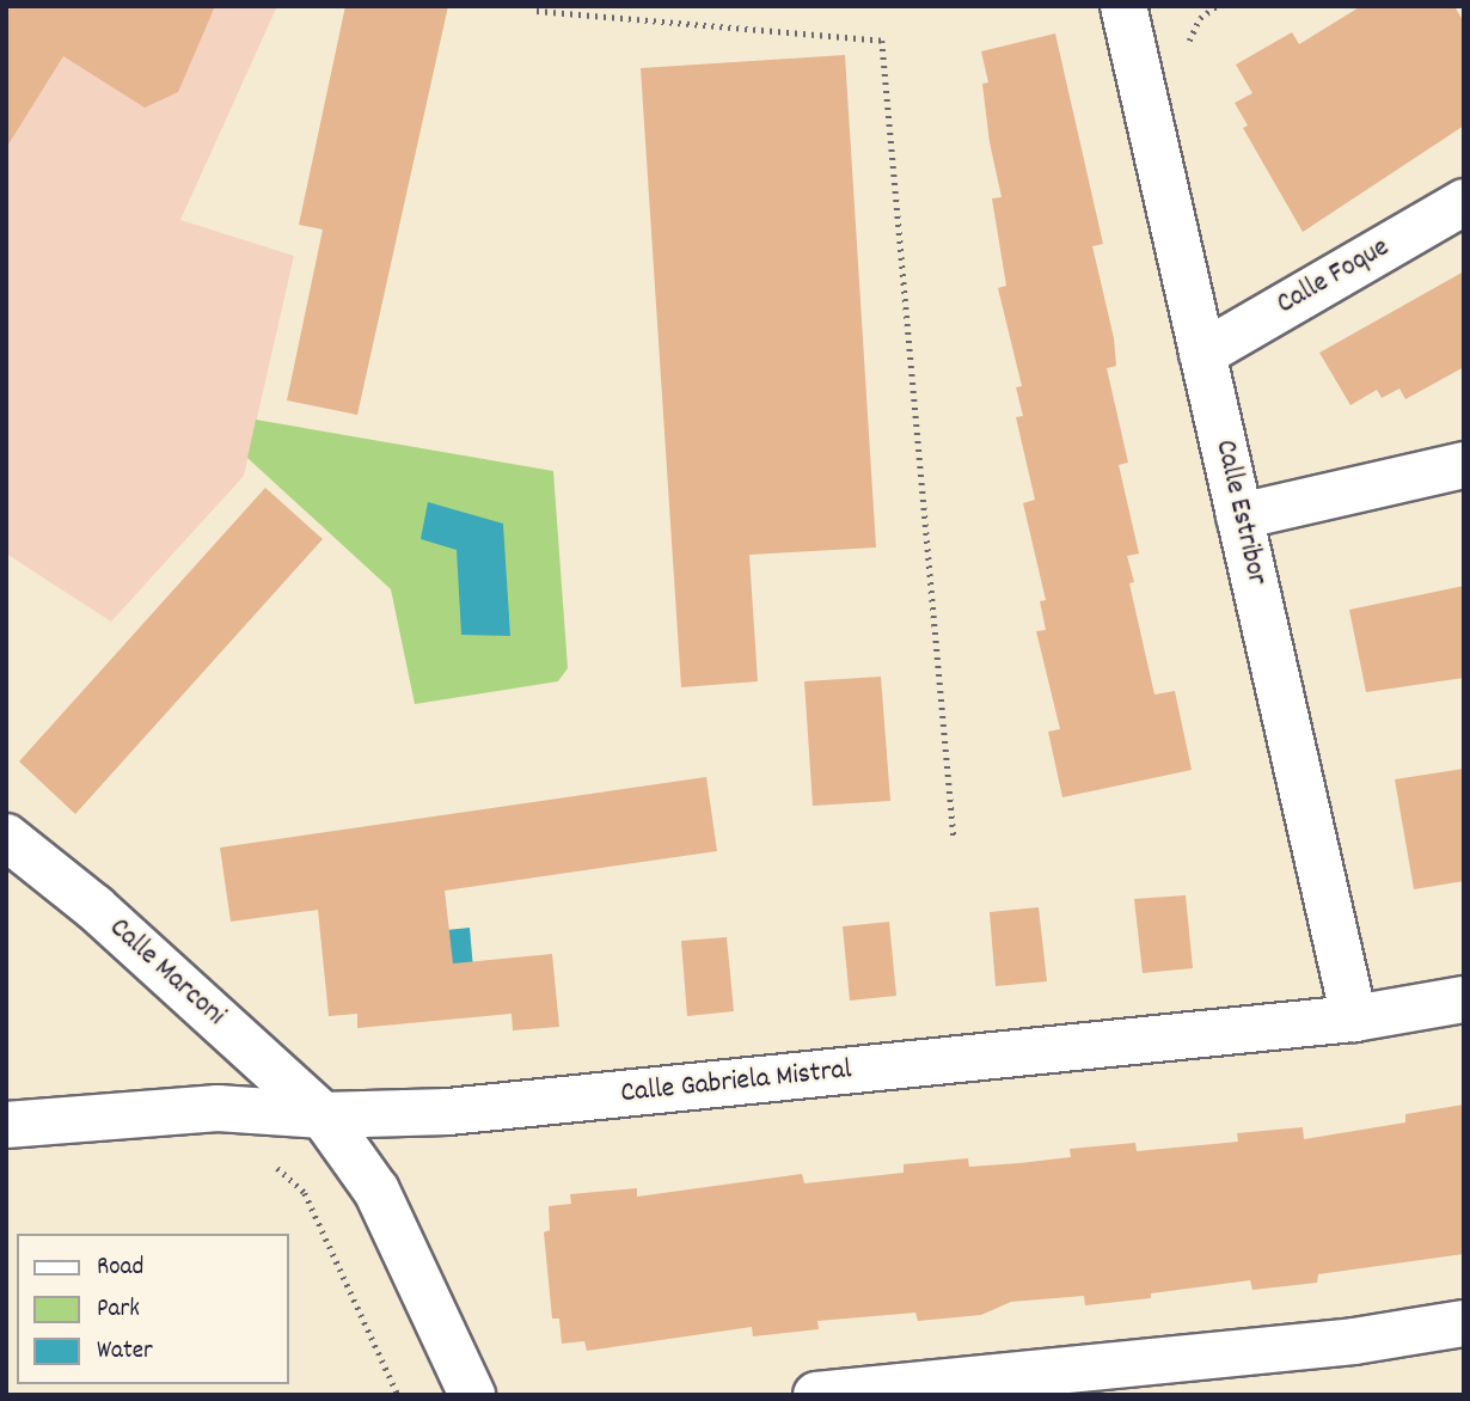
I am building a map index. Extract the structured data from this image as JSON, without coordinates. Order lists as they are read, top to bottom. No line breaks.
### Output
{"streets":{"street":["Calle Foque","Calle Estribor","Calle Marconi","Calle Gabriela Mistral"]},"crossings":[["Calle Foque","Calle Estribor"],["Calle Estribor","Calle Gabriela Mistral"],["Calle Marconi","Calle Gabriela Mistral"]],"legend":["Road","Park","Water"]}
